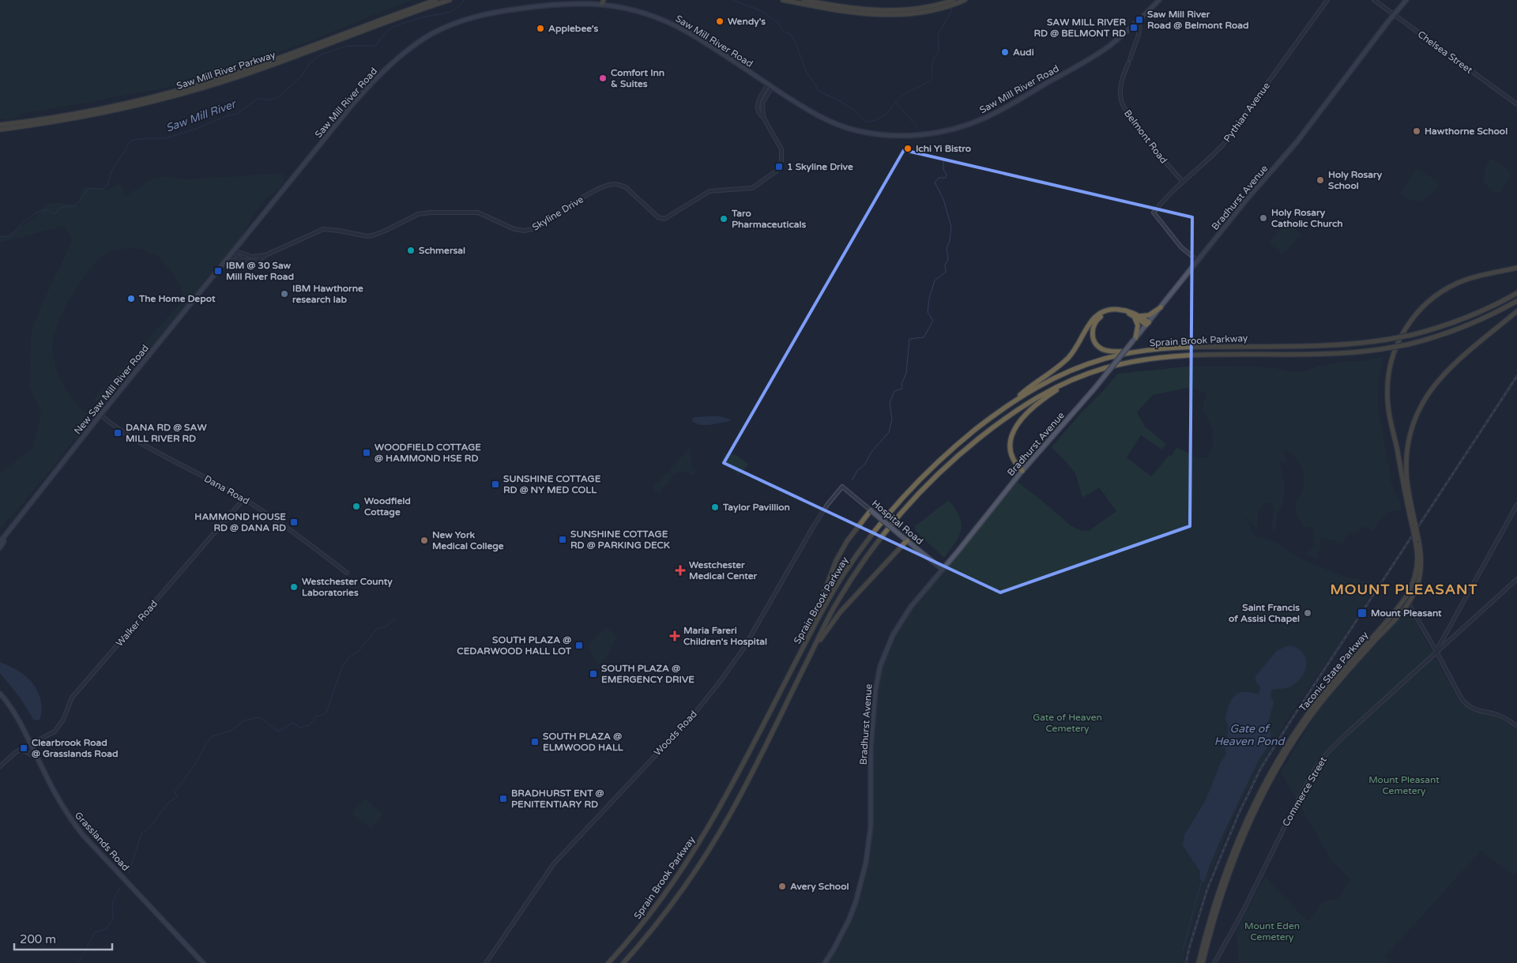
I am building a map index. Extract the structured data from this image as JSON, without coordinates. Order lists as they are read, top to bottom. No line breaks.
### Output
{"streets":{"highway":["Saw Mill River Parkway","Sprain Brook Parkway","Taconic State Parkway"],"main road":["Saw Mill River Road","Bradhurst Avenue","New Saw Mill River Road","Hospital Road","Grasslands Road"],"street":["Chelsea Street","Pythian Avenue","Belmont Road","Skyline Drive","Dana Road","Walker Road","Woods Road","Commerce Street"]},"crossings":[["Saw Mill River Road","Skyline Drive"],["Saw Mill River Road","New Saw Mill River Road"],["Chelsea Street","Bradhurst Avenue"],["Pythian Avenue","Belmont Road"],["Pythian Avenue","Bradhurst Avenue"],["Bradhurst Avenue","Hospital Road"],["Skyline Drive","New Saw Mill River Road"],["New Saw Mill River Road","Dana Road"],["Dana Road","Walker Road"],["Hospital Road","Woods Road"],["Walker Road","Grasslands Road"]],"districts":["MOUNT PLEASANT"],"water":["Saw Mill River","Gate of Heaven Pond"],"parks":["Gate of Heaven Cemetery","Mount Pleasant Cemetery","Mount Eden Cemetery"],"places":{"transit":["Saw Mill River Road @ Belmont Road","SAW MILL RIVER RD @ BELMONT RD","1 Skyline Drive","IBM @ 30 Saw Mill River Road","DANA RD @ SAW MILL RIVER RD","WOODFIELD COTTAGE @ HAMMOND HSE RD","SUNSHINE COTTAGE RD @ NY MED COLL","HAMMOND HOUSE RD @ DANA RD","SUNSHINE COTTAGE RD @ PARKING DECK","Mount Pleasant","SOUTH PLAZA @ CEDARWOOD HALL LOT","SOUTH PLAZA @ EMERGENCY DRIVE","SOUTH PLAZA @ ELMWOOD HALL","Clearbrook Road @ Grasslands Road","BRADHURST ENT @ PENITENTIARY RD"],"other":["Wendy's","Applebee's","Audi","Comfort Inn & Suites","Hawthorne School","Ichi Yi Bistro","Holy Rosary School","Holy Rosary Catholic Church","Taro Pharmaceuticals","Schmersal","IBM Hawthorne research lab","The Home Depot","Woodfield Cottage","Taylor Pavillion","New York Medical College","Westchester County Laboratories","Saint Francis of Assisi Chapel","Avery School"],"health":["Westchester Medical Center","Maria Fareri Children's Hospital"]},"scale_bar":"200 m"}
